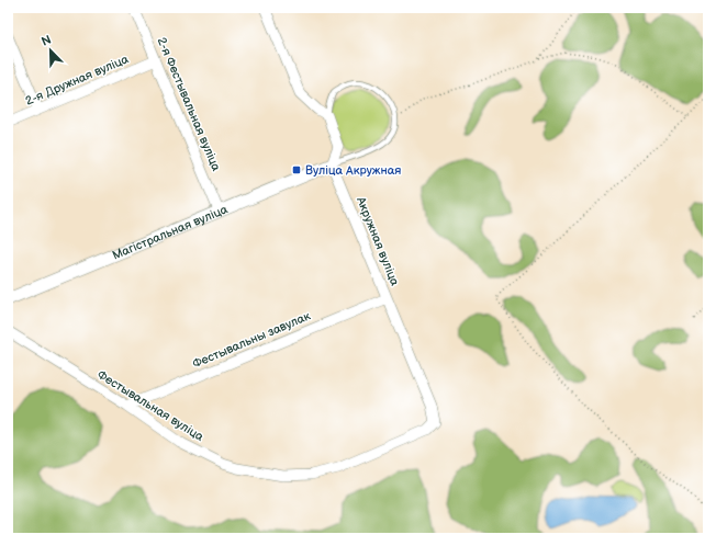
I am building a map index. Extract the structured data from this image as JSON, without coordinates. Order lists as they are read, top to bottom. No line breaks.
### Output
{"streets":{"street":["2-я Дружная вуліца","2-я Фестывальная вуліца","Магістральная вуліца","Акружная вуліца","Фестывальны завулак","Фестывальная вуліца"]},"crossings":[["2-я Дружная вуліца","2-я Фестывальная вуліца"],["2-я Фестывальная вуліца","Магістральная вуліца"],["Магістральная вуліца","Акружная вуліца"],["Акружная вуліца","Фестывальны завулак"],["Акружная вуліца","Фестывальная вуліца"],["Фестывальны завулак","Фестывальная вуліца"]],"places":{"transit":["Вуліца Акружная"]},"north":"top left"}
